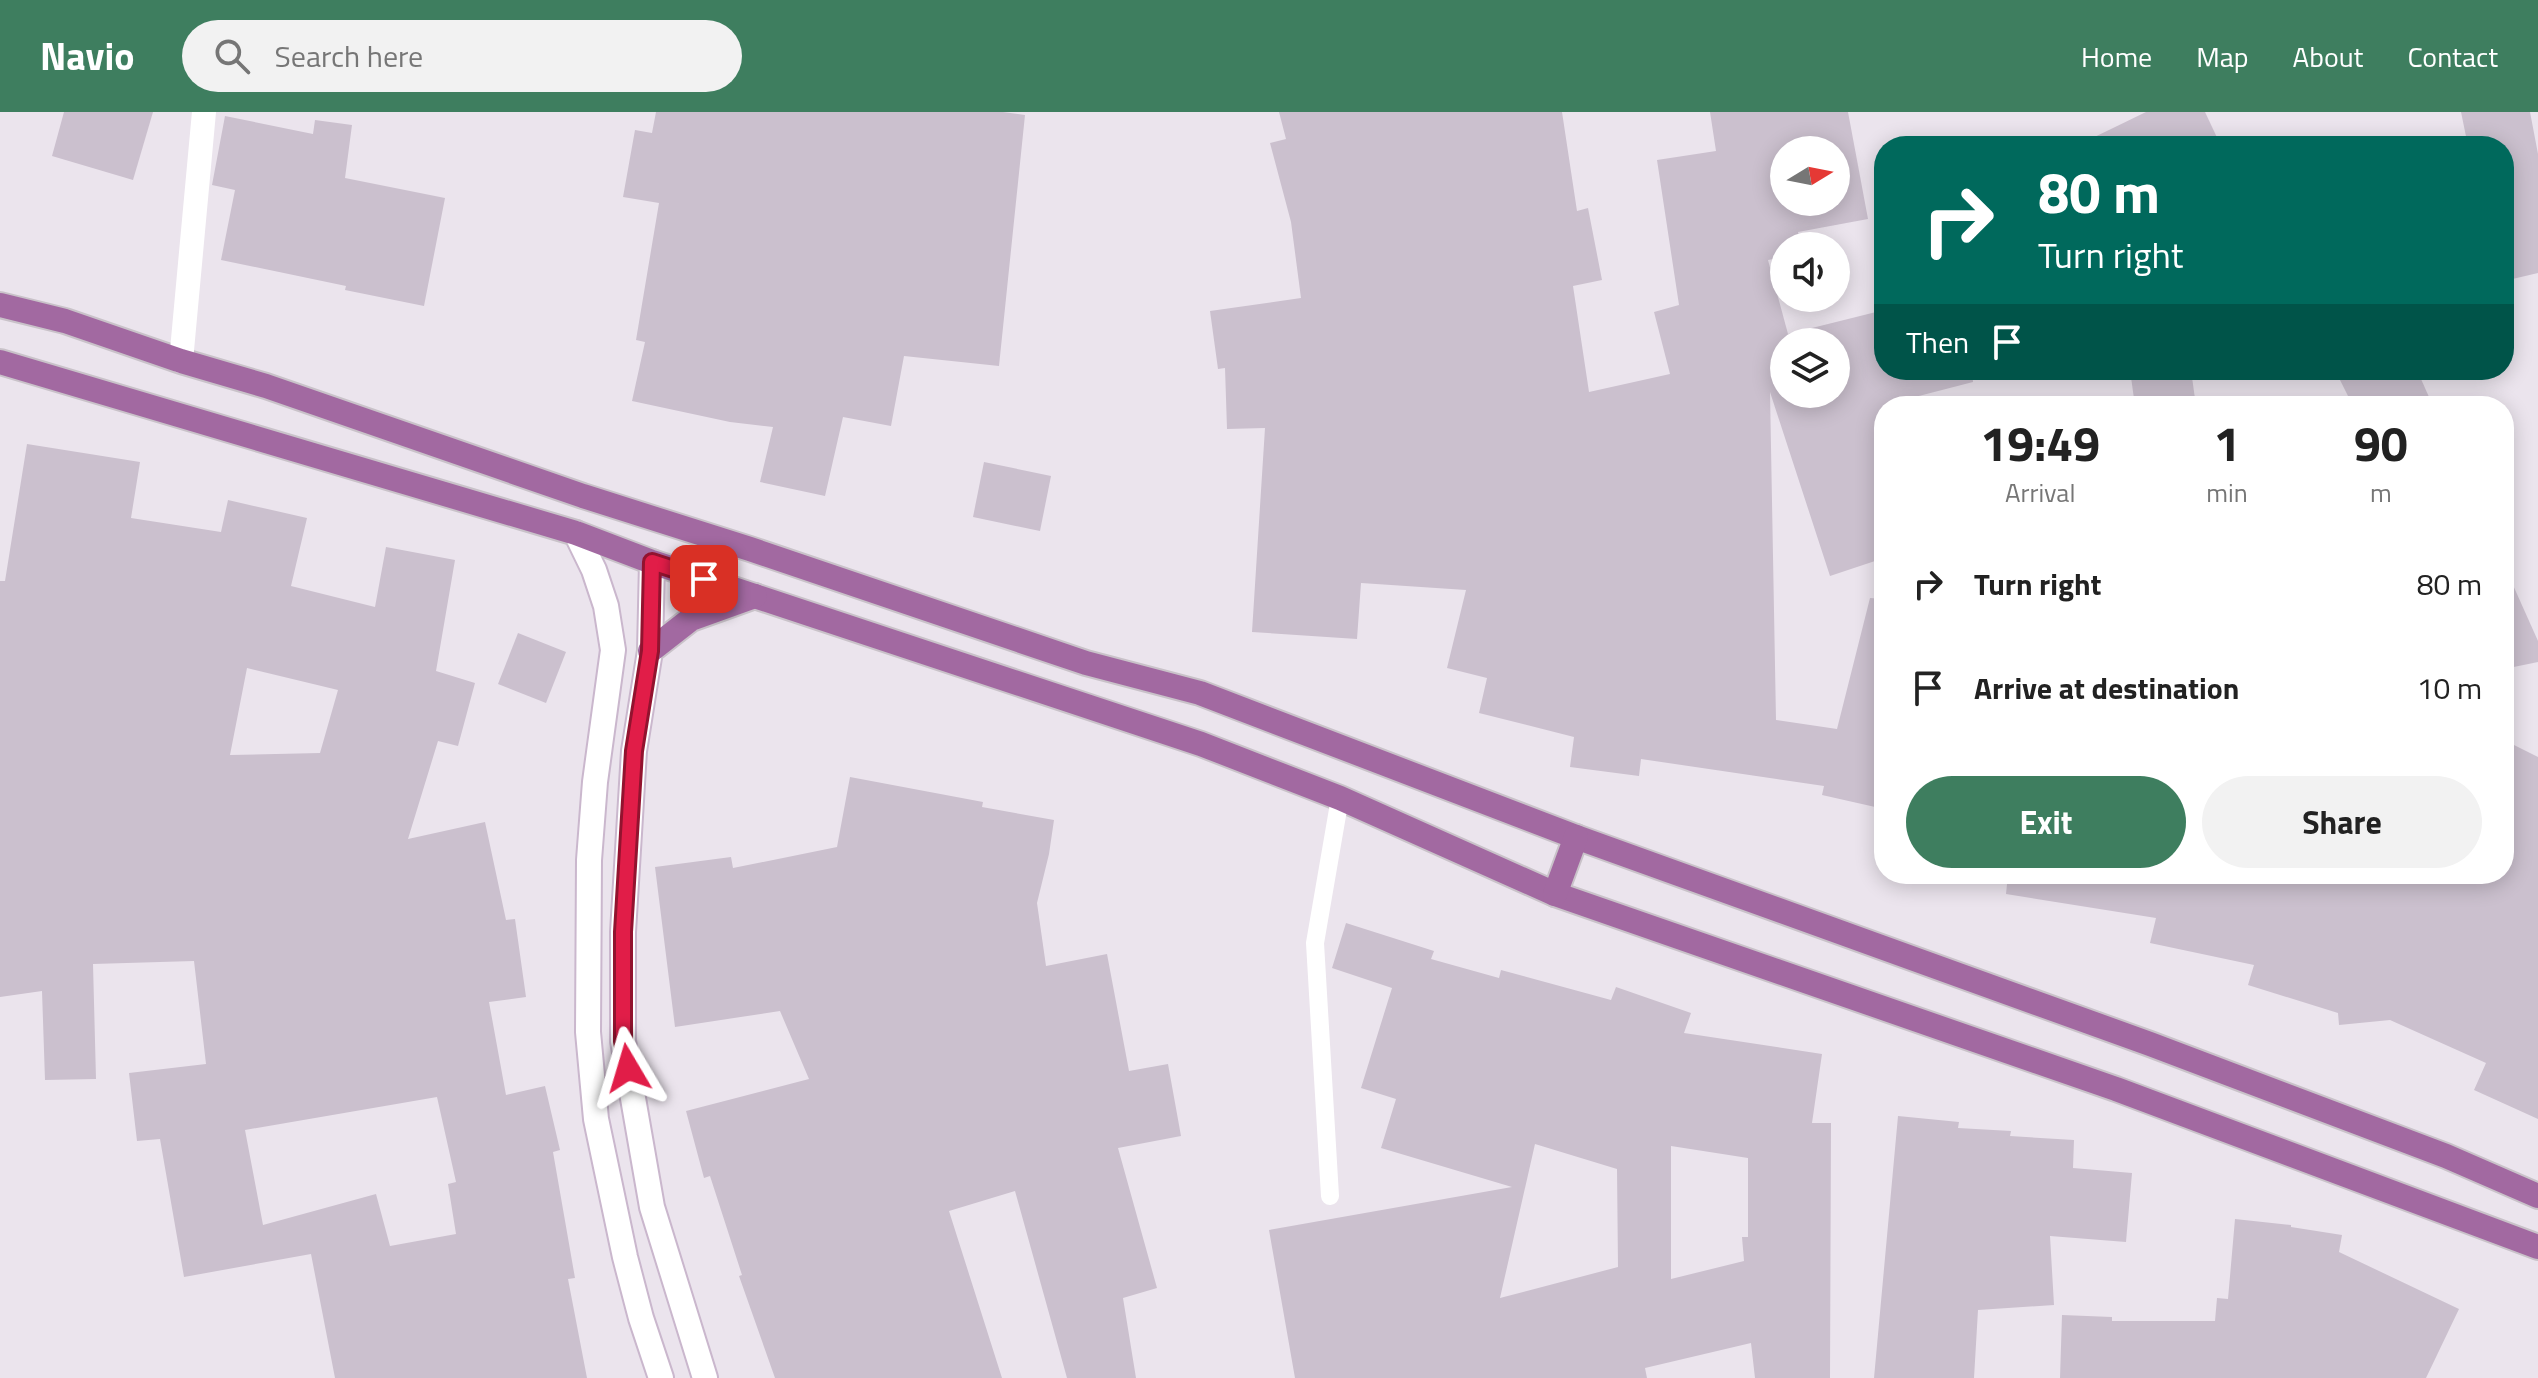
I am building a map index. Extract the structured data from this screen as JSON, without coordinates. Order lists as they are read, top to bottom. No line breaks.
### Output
{"north":"right","page":{"header":"Navio","search":"Search here","nav":["Home","Map","About","Contact"],"turn":["80 m","Turn right"],"then":"Then","eta":["19:49","Arrival","1","min","90","m"],"list":[{"name":"Turn right","value":"80 m"},{"name":"Arrive at destination","value":"10 m"}],"buttons":["Exit","Share"]}}
